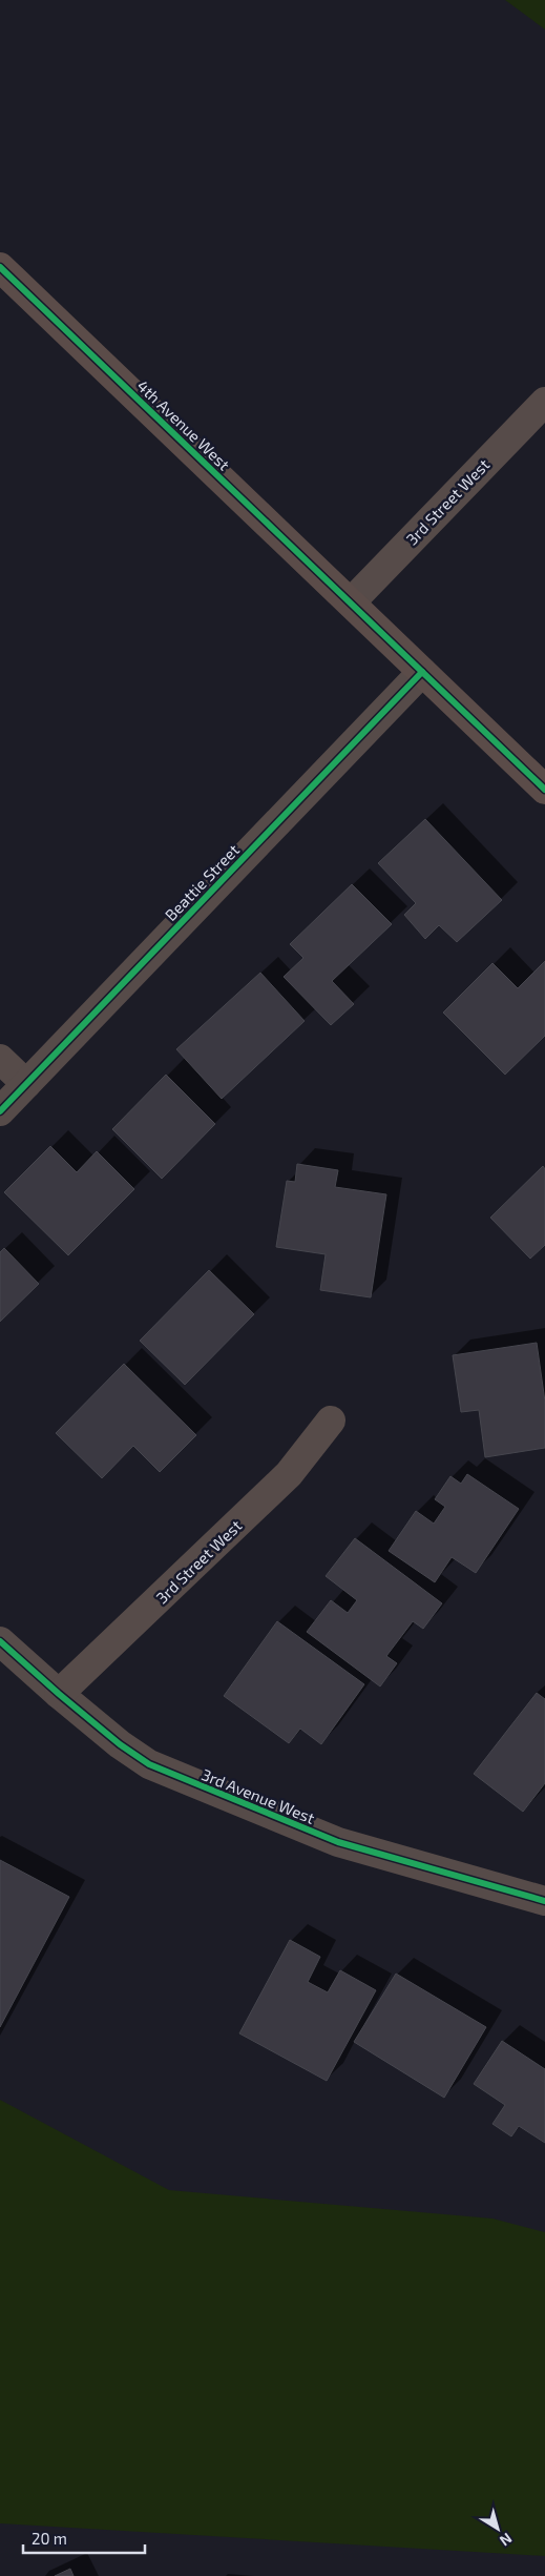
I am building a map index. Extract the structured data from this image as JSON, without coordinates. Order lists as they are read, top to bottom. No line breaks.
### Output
{"streets":{"street":["4th Avenue West","3rd Street West","Beattie Street","3rd Avenue West"]},"crossings":[["4th Avenue West","3rd Street West"],["4th Avenue West","Beattie Street"],["3rd Street West","3rd Avenue West"]],"scale_bar":"20 m","north":"bottom right"}
